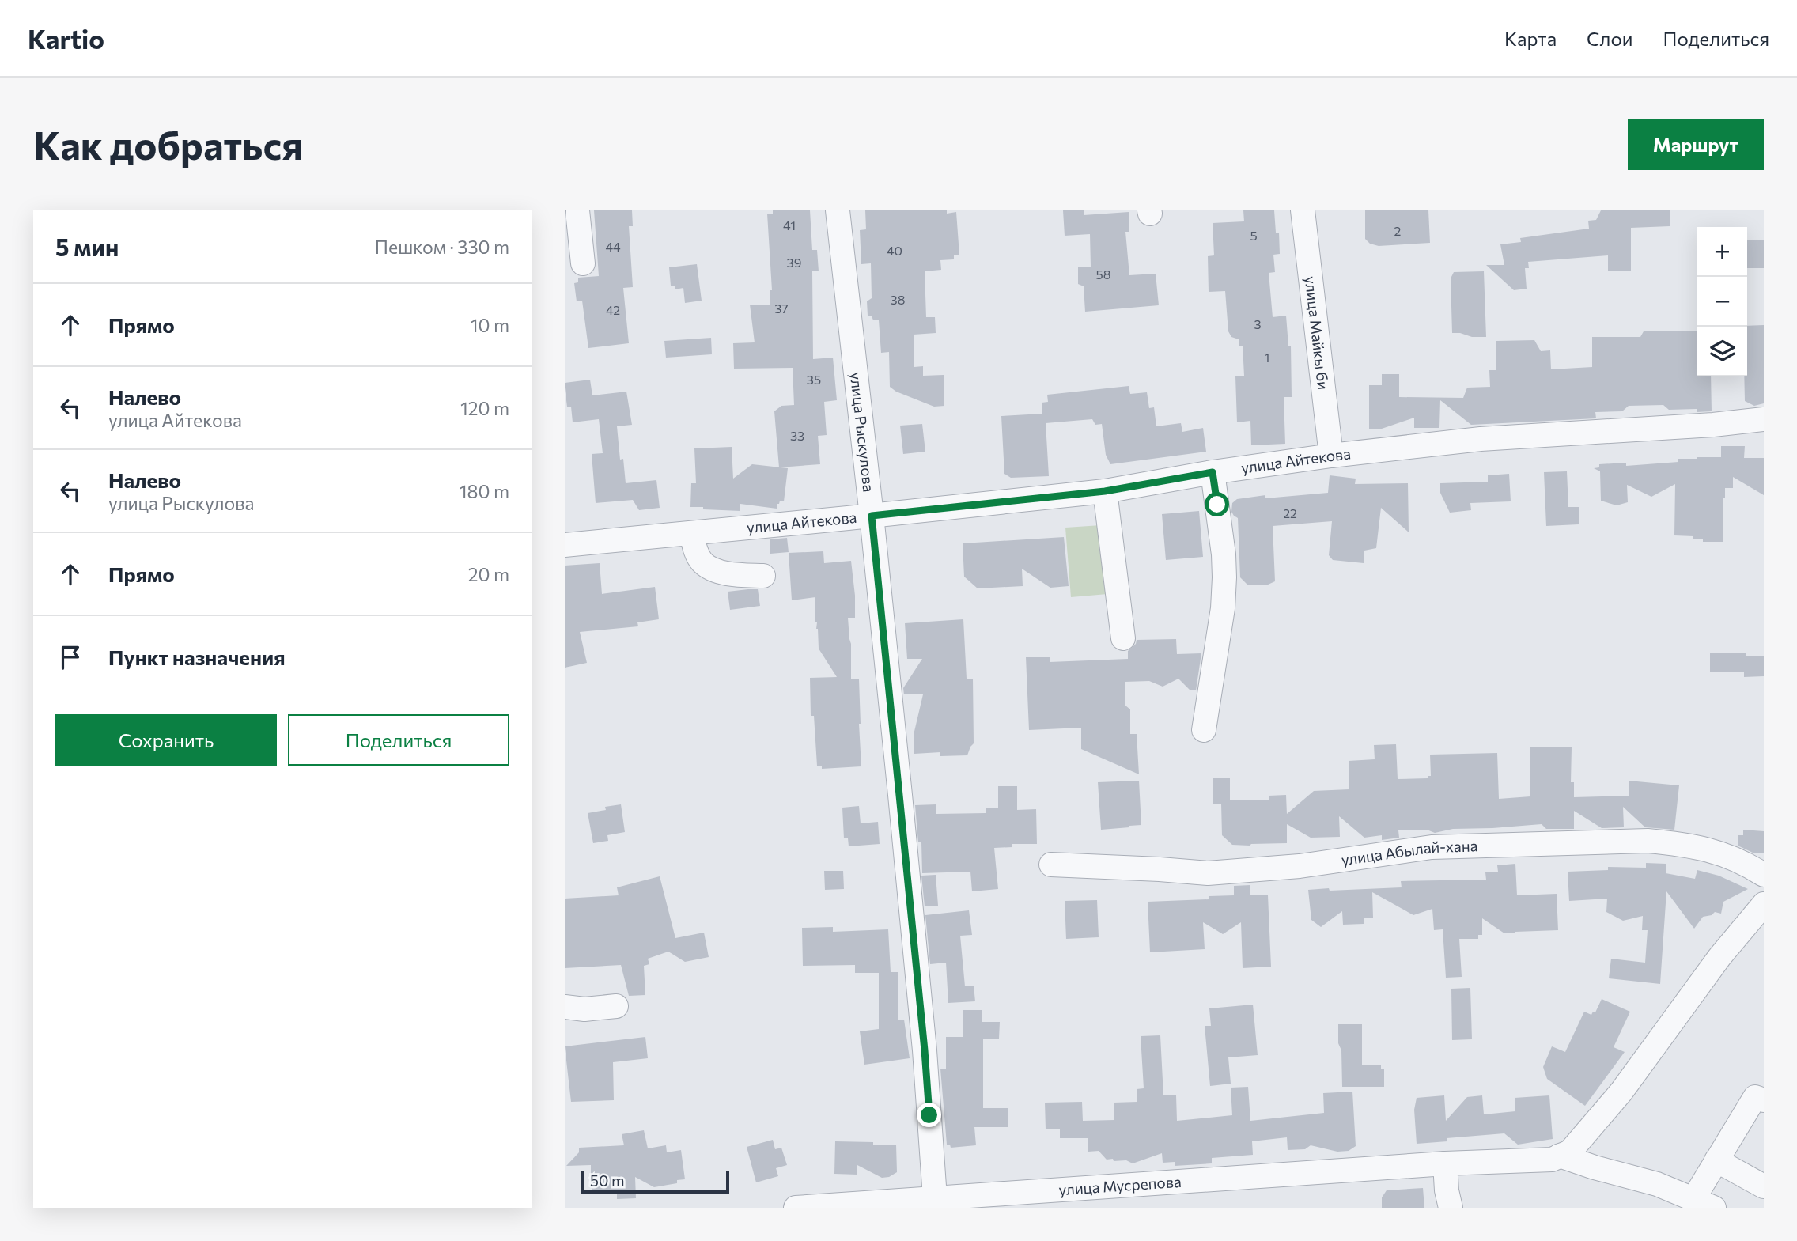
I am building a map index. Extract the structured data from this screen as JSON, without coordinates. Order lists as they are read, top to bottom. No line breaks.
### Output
{"streets":{"street":["улица Майкы би","улица Рыскулова","улица Айтекова","улица Абылай-хана","улица Мусрепова"]},"crossings":[["улица Майкы би","улица Айтекова"],["улица Рыскулова","улица Айтекова"],["улица Рыскулова","улица Мусрепова"]],"house_numbers":["41","2","5","44","40","39","58","38","37","42","3","1","35","33","22"],"scale_bar":"50 m","page":{"header":"Kartio","nav":["Карта","Слои","Поделиться"],"buttons":["Маршрут",["Сохранить","Поделиться"]],"title":"Как добраться","heading":["5 мин","Пешком · 330 m"],"map_buttons":["+","−"],"list":[["Прямо","10 m"],["Налево","улица Айтекова","120 m"],["Налево","улица Рыскулова","180 m"],["Прямо","20 m"],"Пункт назначения"],"scale":"50 m"}}
